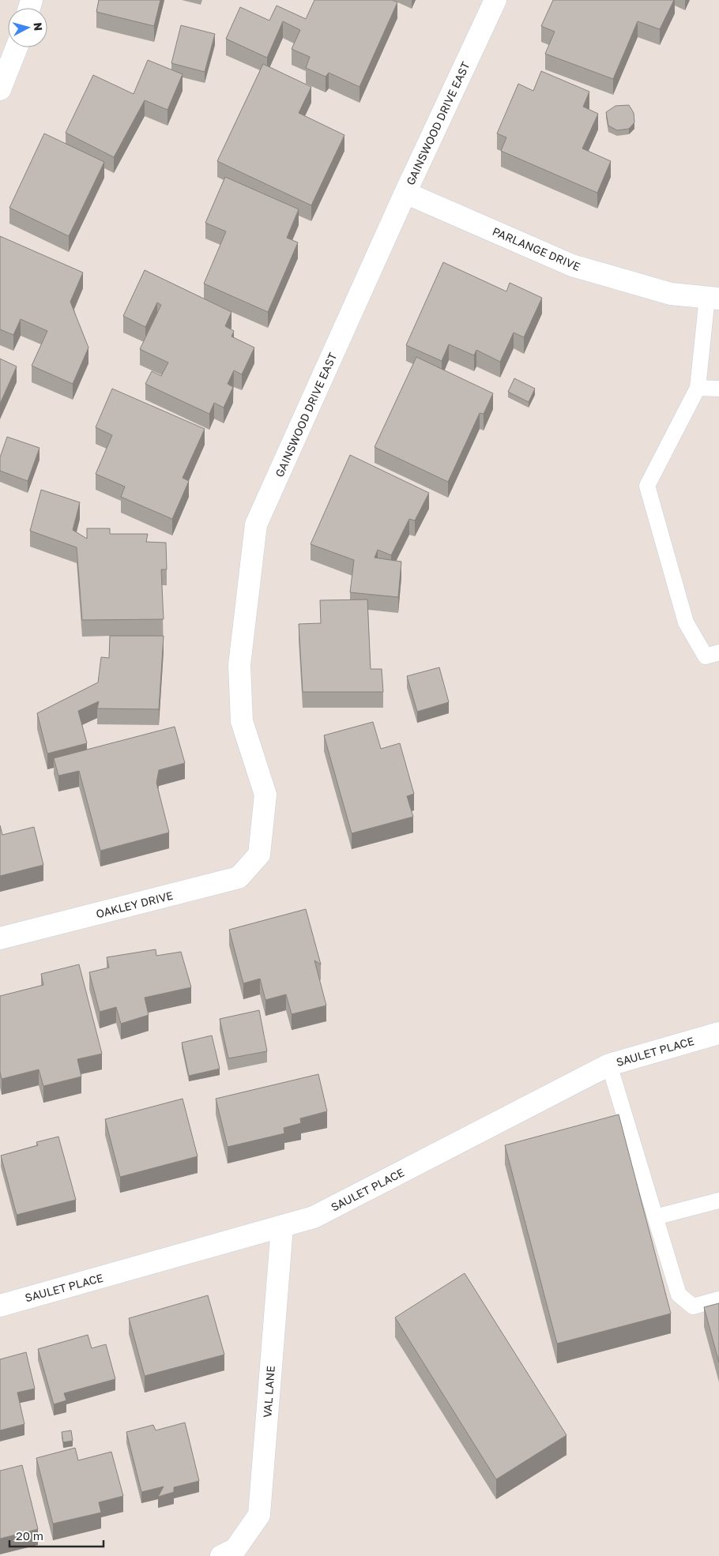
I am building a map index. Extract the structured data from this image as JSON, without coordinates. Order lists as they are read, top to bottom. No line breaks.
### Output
{"streets":{"street":["GAINSWOOD DRIVE EAST","PARLANGE DRIVE","OAKLEY DRIVE","SAULET PLACE","VAL LANE"]},"crossings":[["GAINSWOOD DRIVE EAST","PARLANGE DRIVE"],["GAINSWOOD DRIVE EAST","OAKLEY DRIVE"],["SAULET PLACE","VAL LANE"]],"scale_bar":"20 m","north":"right"}
